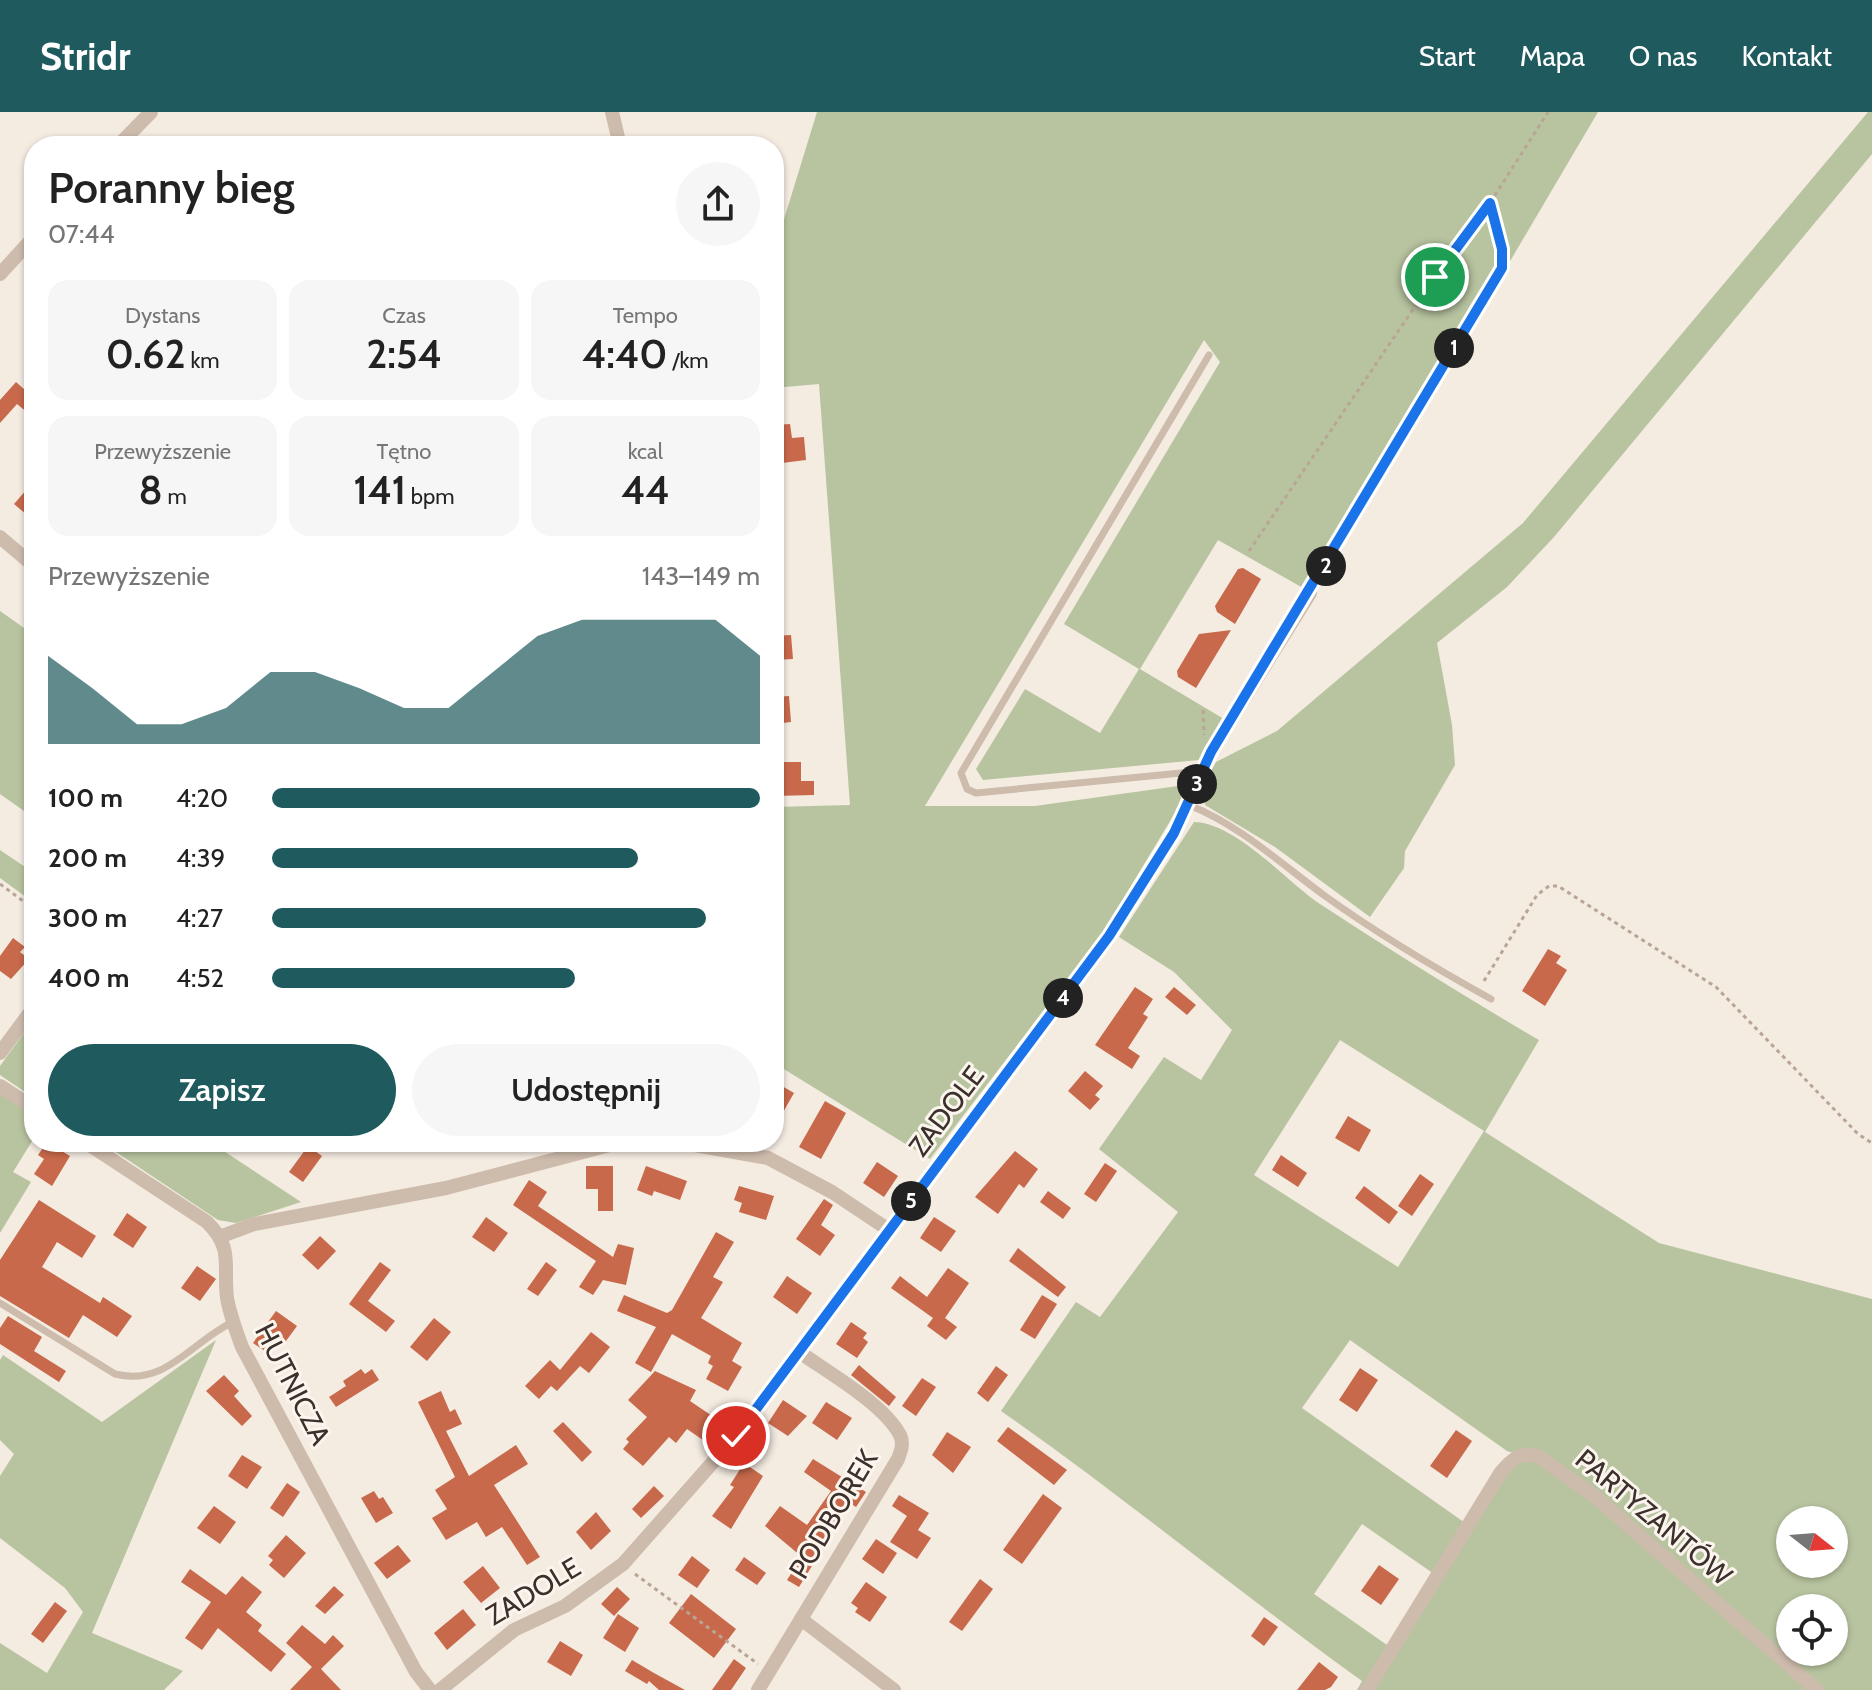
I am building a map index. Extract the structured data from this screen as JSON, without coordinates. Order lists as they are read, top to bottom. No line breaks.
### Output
{"streets":{"street":["ZADOLE","HUTNICZA","PODBOREK","PARTYZANTÓW"]},"crossings":[["ZADOLE","PODBOREK"]],"north":"right","page":{"header":"Stridr","nav":["Start","Mapa","O nas","Kontakt"],"heading":["Poranny bieg","07:44"],"stats":[["Dystans","0.62 km"],["Czas","2:54"],["Tempo","4:40 /km"],["Przewyższenie","8 m"],["Tętno","141 bpm"],["kcal","44"]],"pins":["1","2","3","4","5"],"chart":["Przewyższenie","143–149 m"],"list":[{"name":"100 m","note":"4:20"},{"name":"200 m","note":"4:39"},{"name":"300 m","note":"4:27"},{"name":"400 m","note":"4:52"}],"buttons":["Zapisz","Udostępnij"]}}
